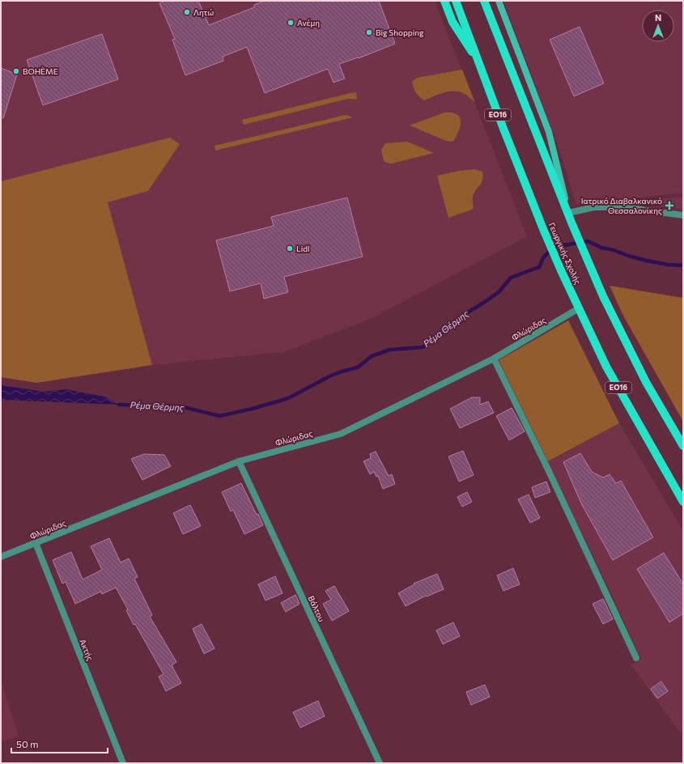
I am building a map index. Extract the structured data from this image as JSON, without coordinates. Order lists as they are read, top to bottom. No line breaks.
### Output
{"streets":{"main road":["ΕΟ16","Γεωργικής Σχολής"],"street":["Φλώριδας","Βάλτου","Ακτής"]},"crossings":[["Γεωργικής Σχολής","Φλώριδας"],["Φλώριδας","Βάλτου"],["Φλώριδας","Ακτής"]],"water":["Ρέμα Θέρμης"],"places":{"other":["Λητώ","Ανέμη","Big Shopping","BOHÈME","Lidl"],"health":["Ιατρικό Διαβαλκανικό Θεσσαλονίκης"]},"scale_bar":"50 m","north":"top"}
